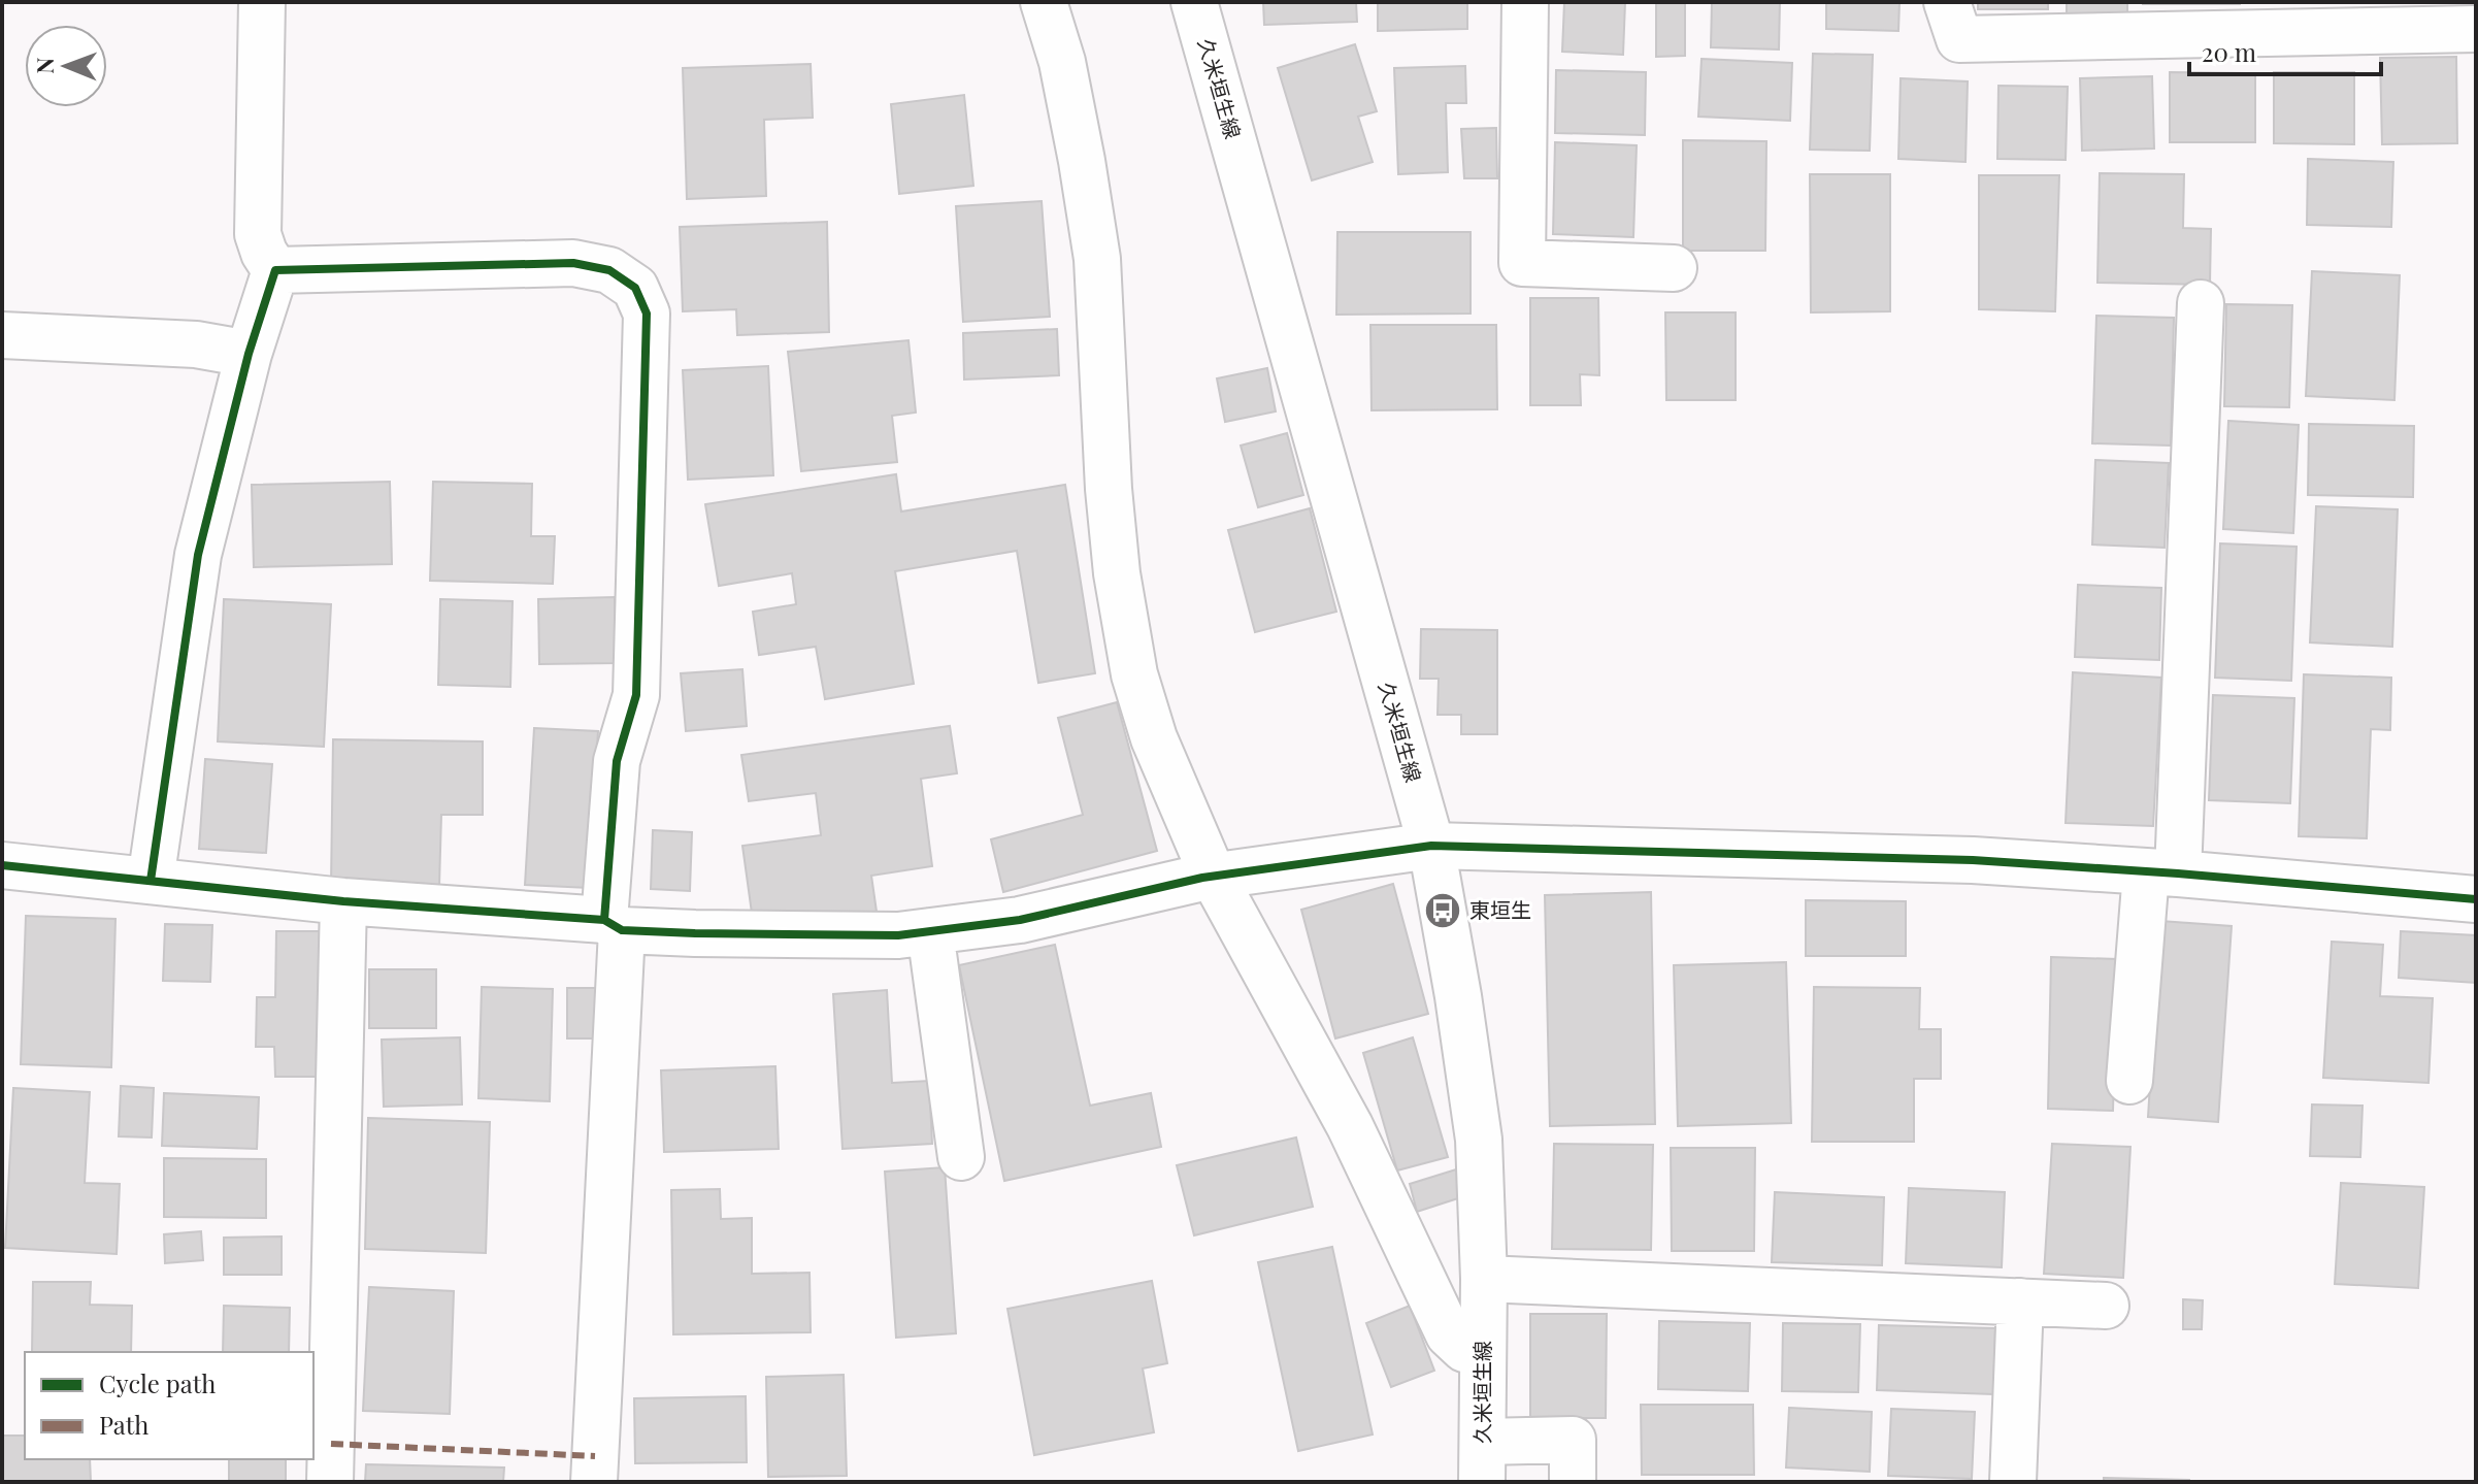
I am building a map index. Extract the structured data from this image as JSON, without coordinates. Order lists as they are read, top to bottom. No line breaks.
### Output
{"streets":{"street":["久米垣生線"]},"places":{"bus stop":["東垣生"]},"legend":["Cycle path","Path"],"scale_bar":"20 m","north":"left"}
